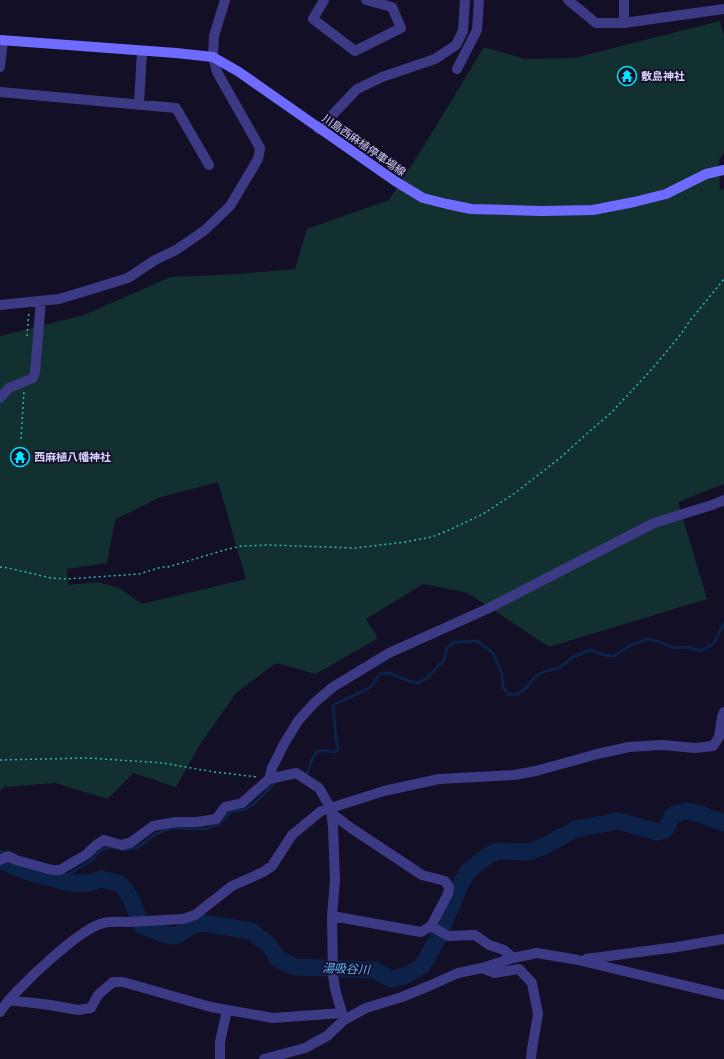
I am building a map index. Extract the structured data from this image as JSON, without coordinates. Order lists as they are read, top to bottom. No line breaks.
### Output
{"streets":{"main road":["川島西麻植停車場線"]},"water":["湯吸谷川"],"places":{"temple":["敷島神社","西麻植八幡神社"]}}
